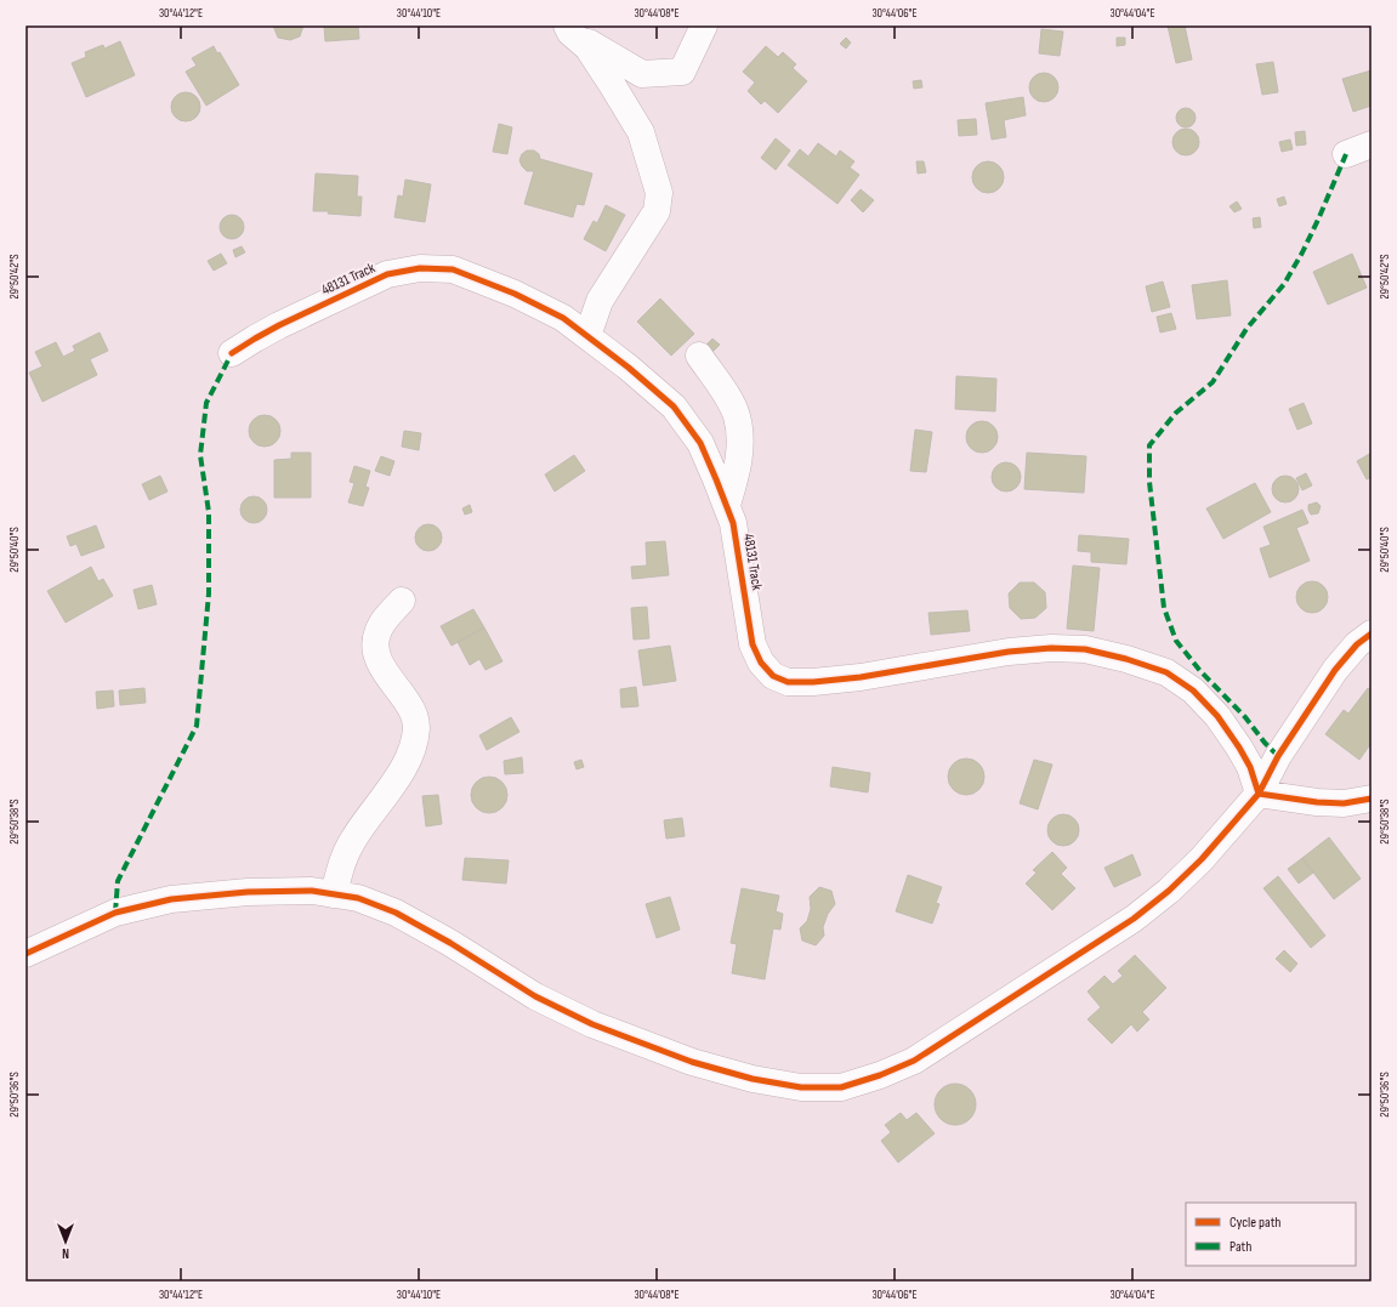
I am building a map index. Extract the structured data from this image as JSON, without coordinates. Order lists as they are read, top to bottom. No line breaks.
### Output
{"streets":{"street":["48131 Track"]},"legend":["Cycle path","Path"],"north":"bottom","coordinates":["30°44'12\"E","30°44'10\"E","30°44'08\"E","30°44'06\"E","30°44'04\"E","29°50'42\"S","29°50'40\"S","29°50'38\"S","29°50'36\"S"]}
